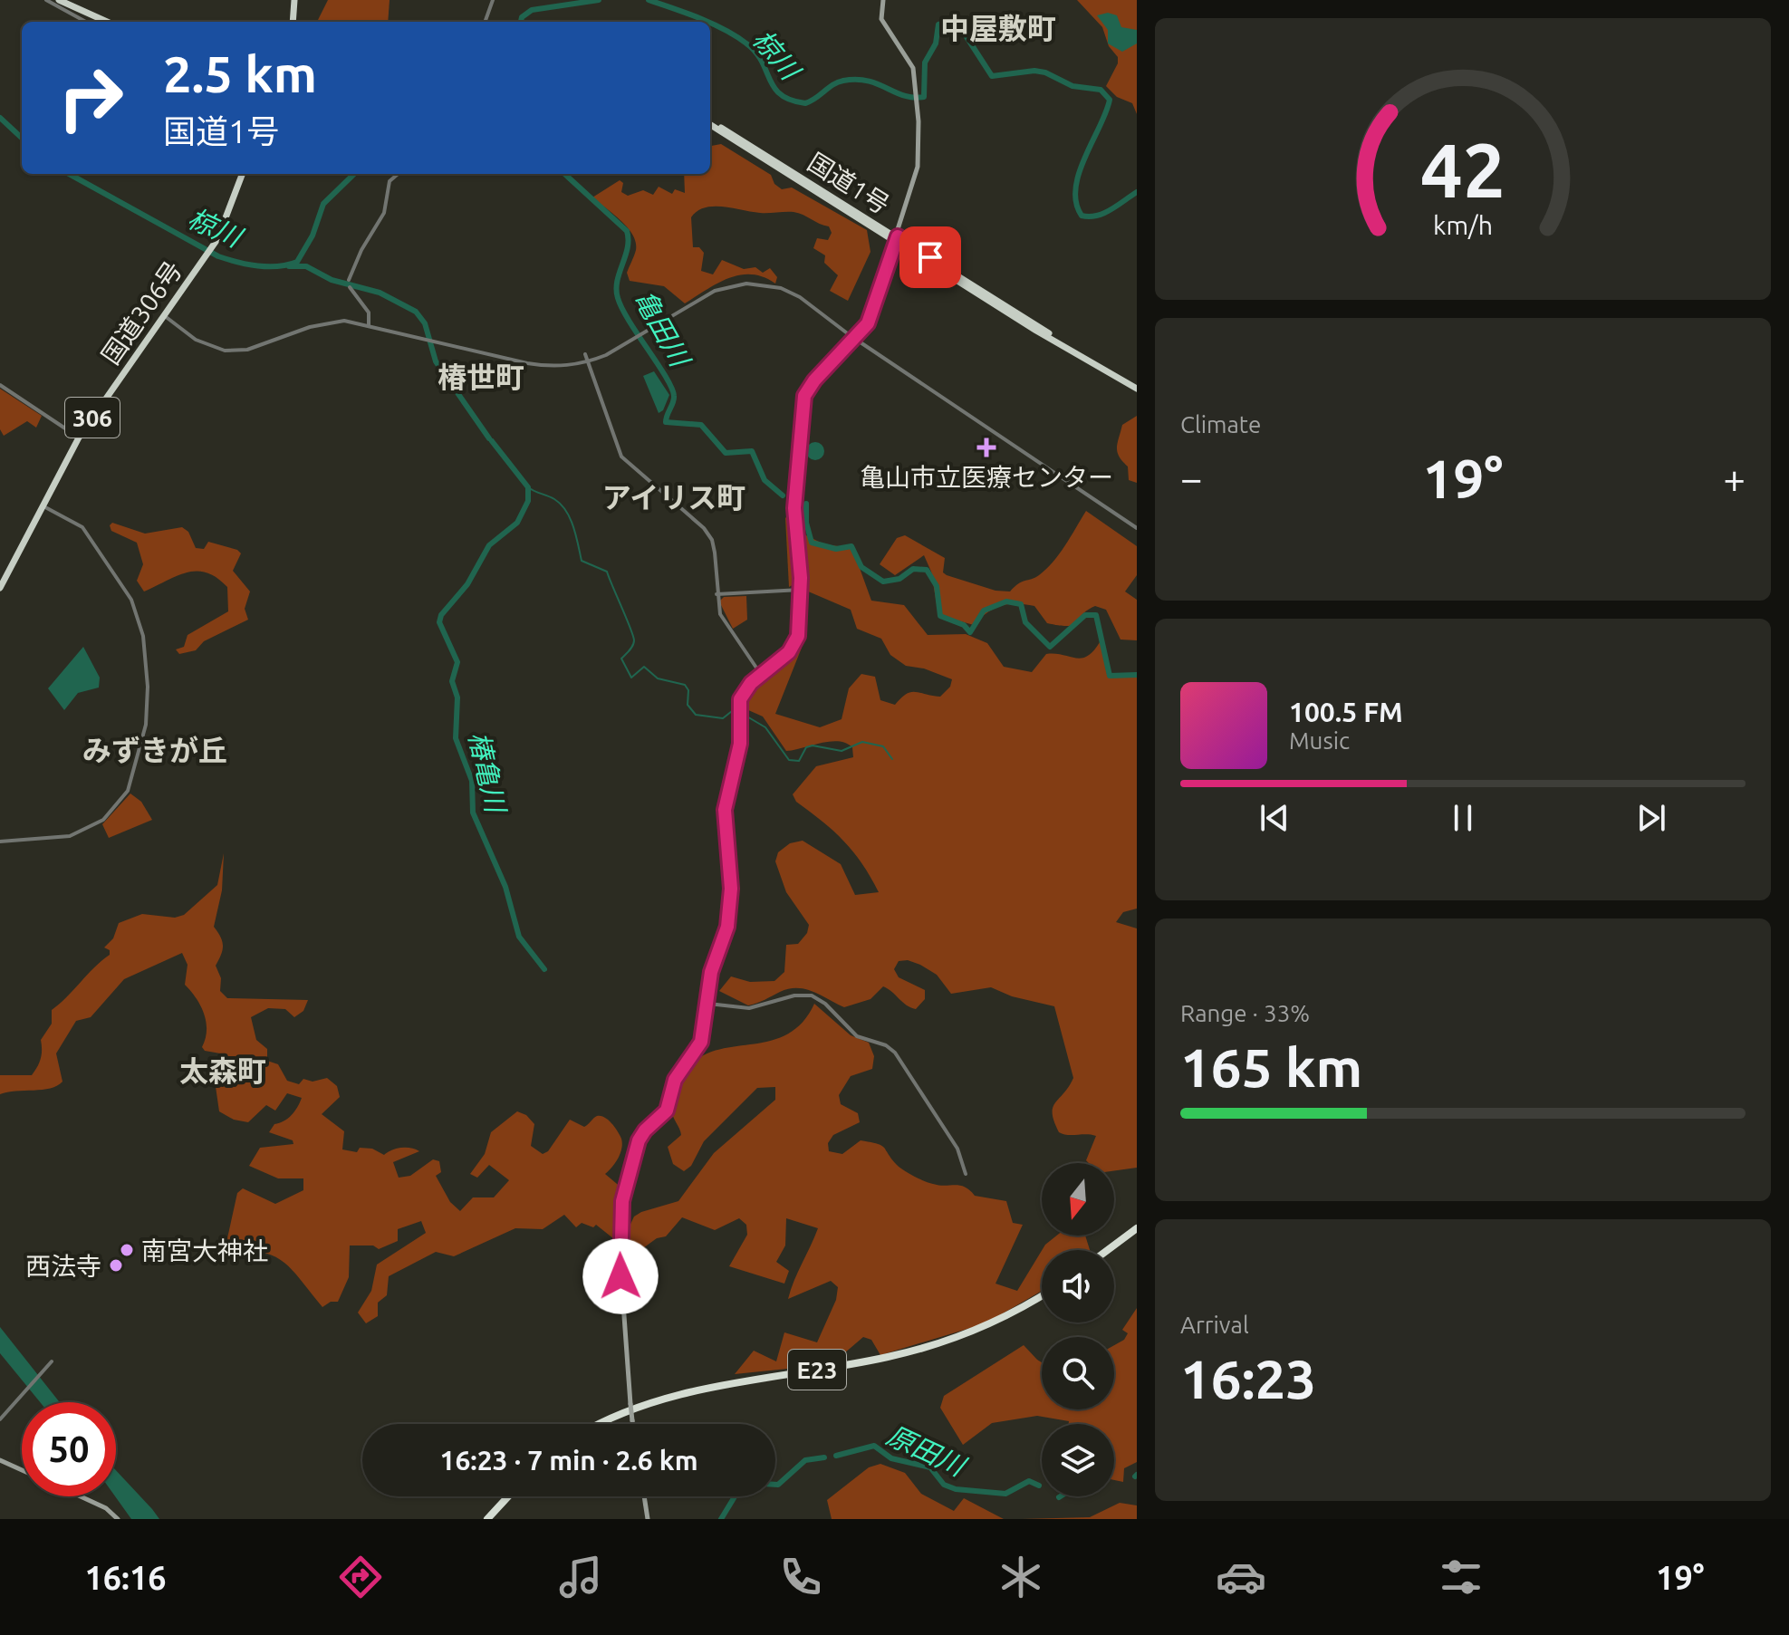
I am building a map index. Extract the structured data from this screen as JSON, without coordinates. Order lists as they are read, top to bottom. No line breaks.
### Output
{"streets":{"highway":["国道1号","国道306号","306","E23"]},"districts":["中屋敷町","椿世町","アイリス町","みずきが丘","太森町"],"water":["椋川","亀田川","椿亀川","原田川"],"places":{"health":["亀山市立医療センター"],"other":["南宮大神社","西法寺"]},"north":"bottom","page":{"turn":["2.5 km","国道1号"],"tile":["Climate",["Range · 33%","165 km"],["Arrival","16:23"]],"heat":["−","19°","+"],"song":["100.5 FM","Music"],"limit":"50","trip":"16:23 · 7 min · 2.6 km","tabs":["16:16","19°"],"gauge":["42","km/h"]}}
